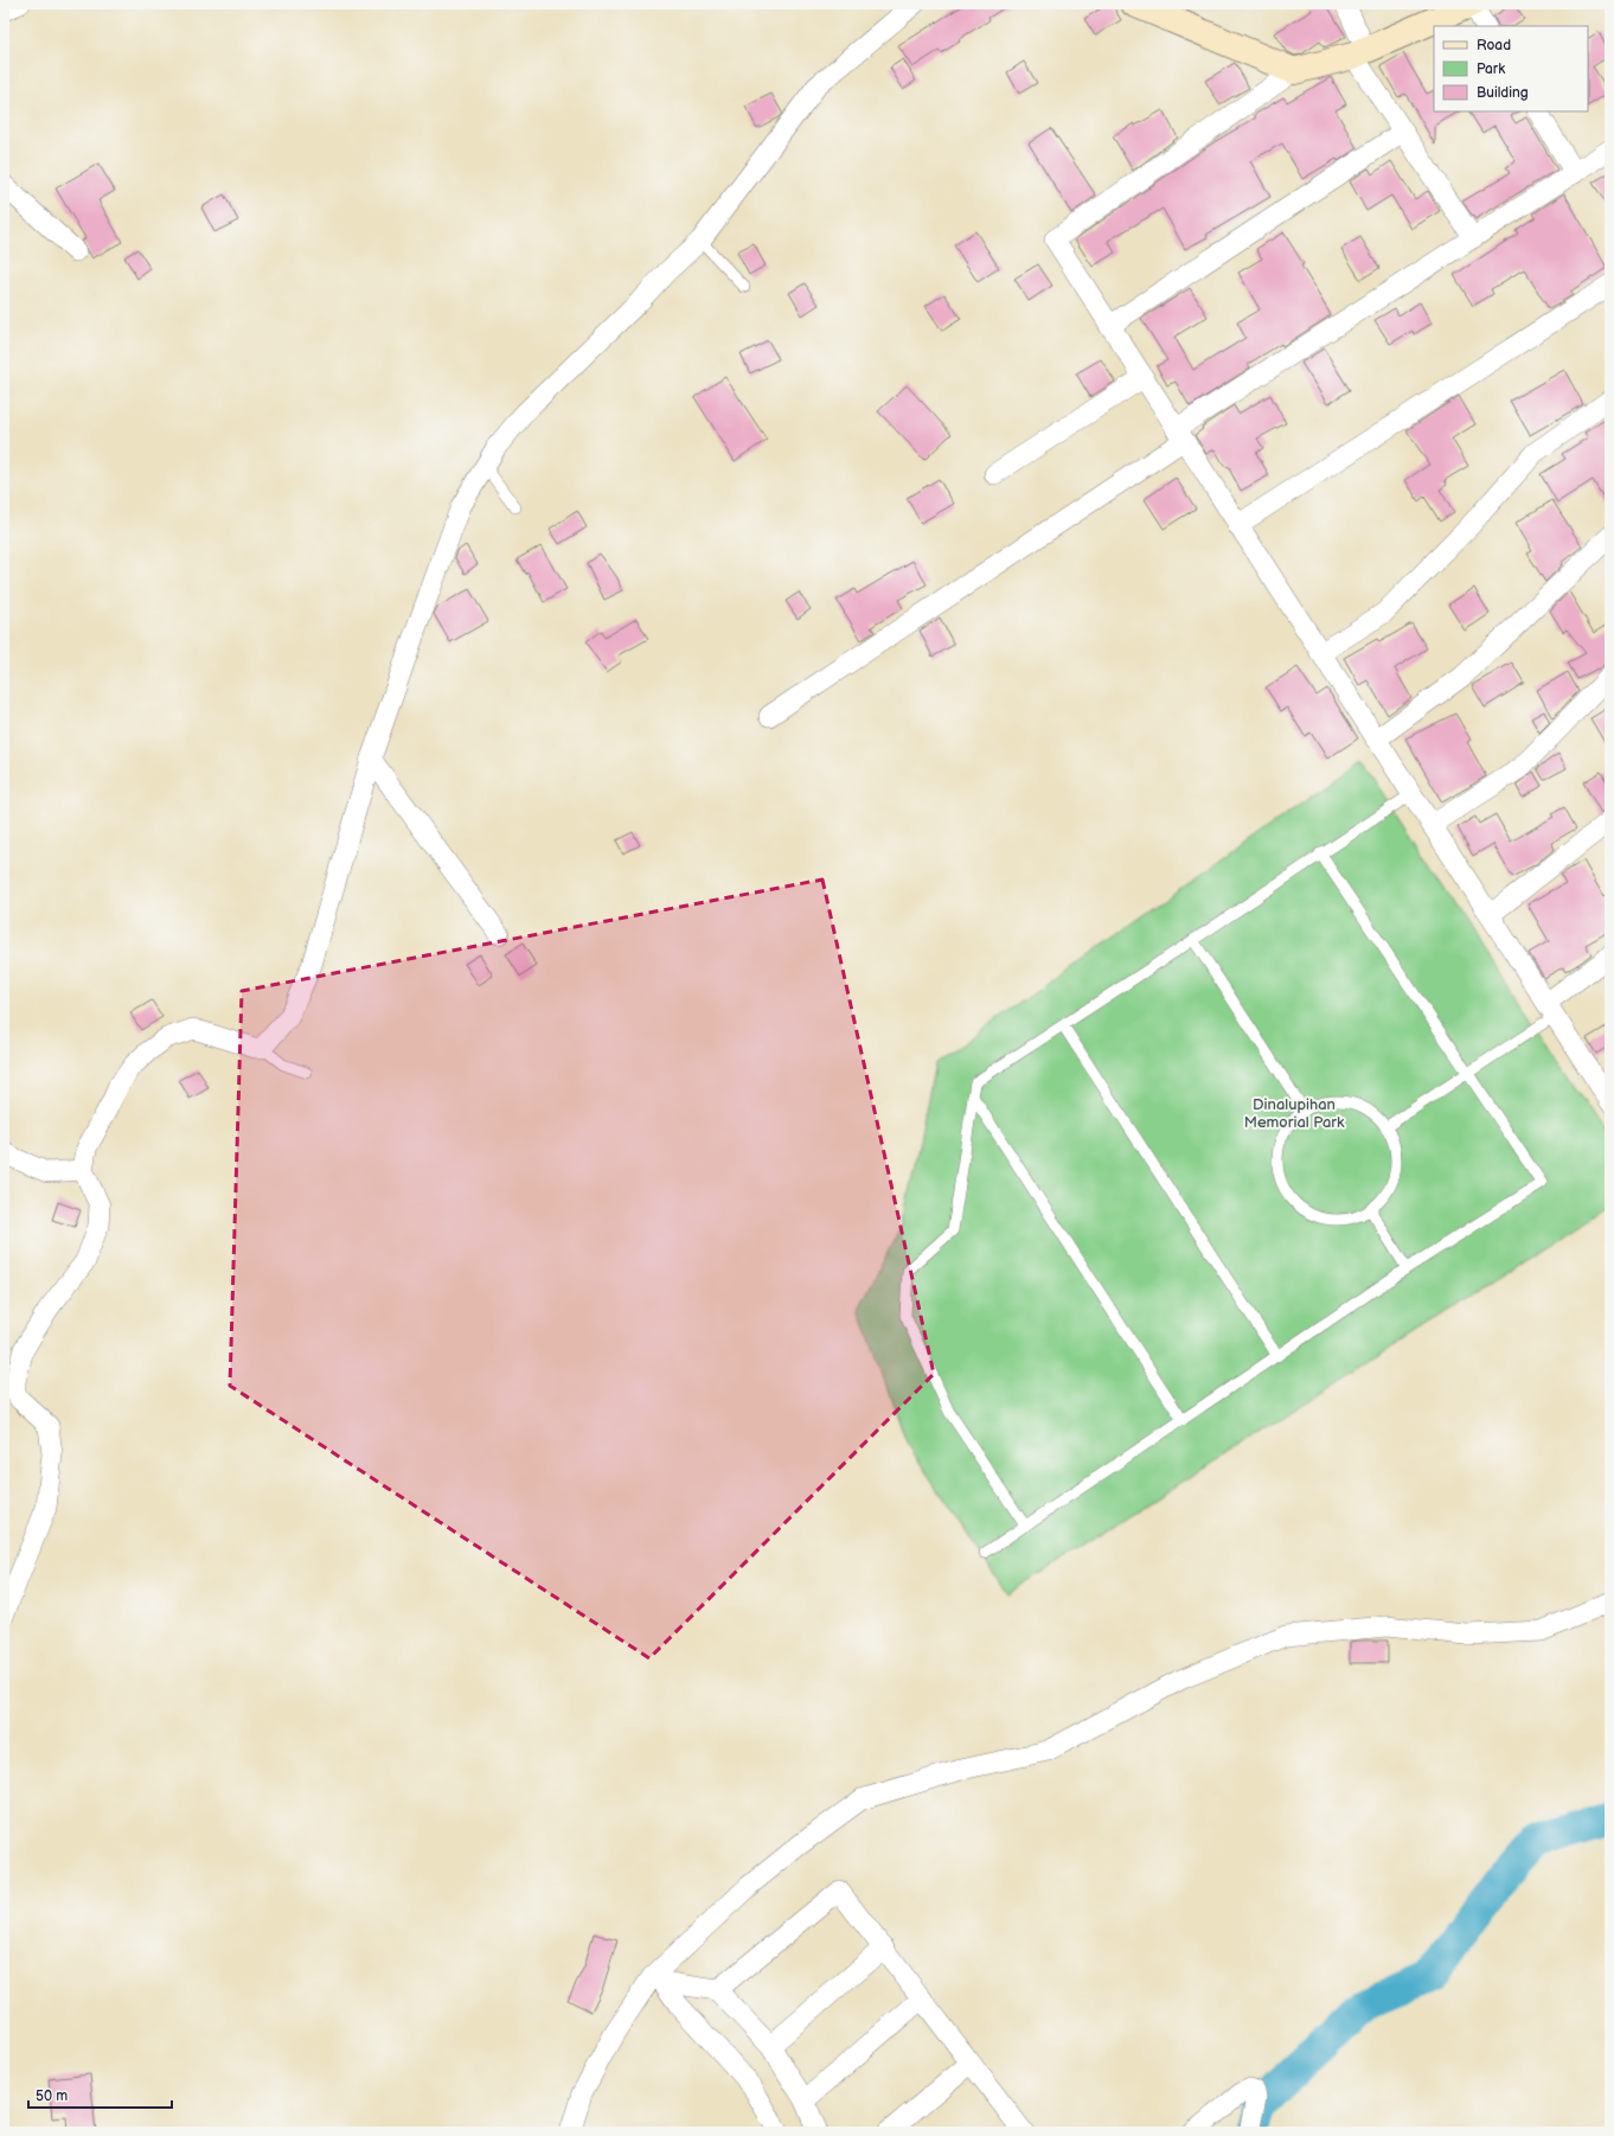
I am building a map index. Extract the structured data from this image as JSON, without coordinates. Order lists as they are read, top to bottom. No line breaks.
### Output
{"parks":["Dinalupihan Memorial Park"],"legend":["Road","Park","Building"],"scale_bar":"50 m"}
